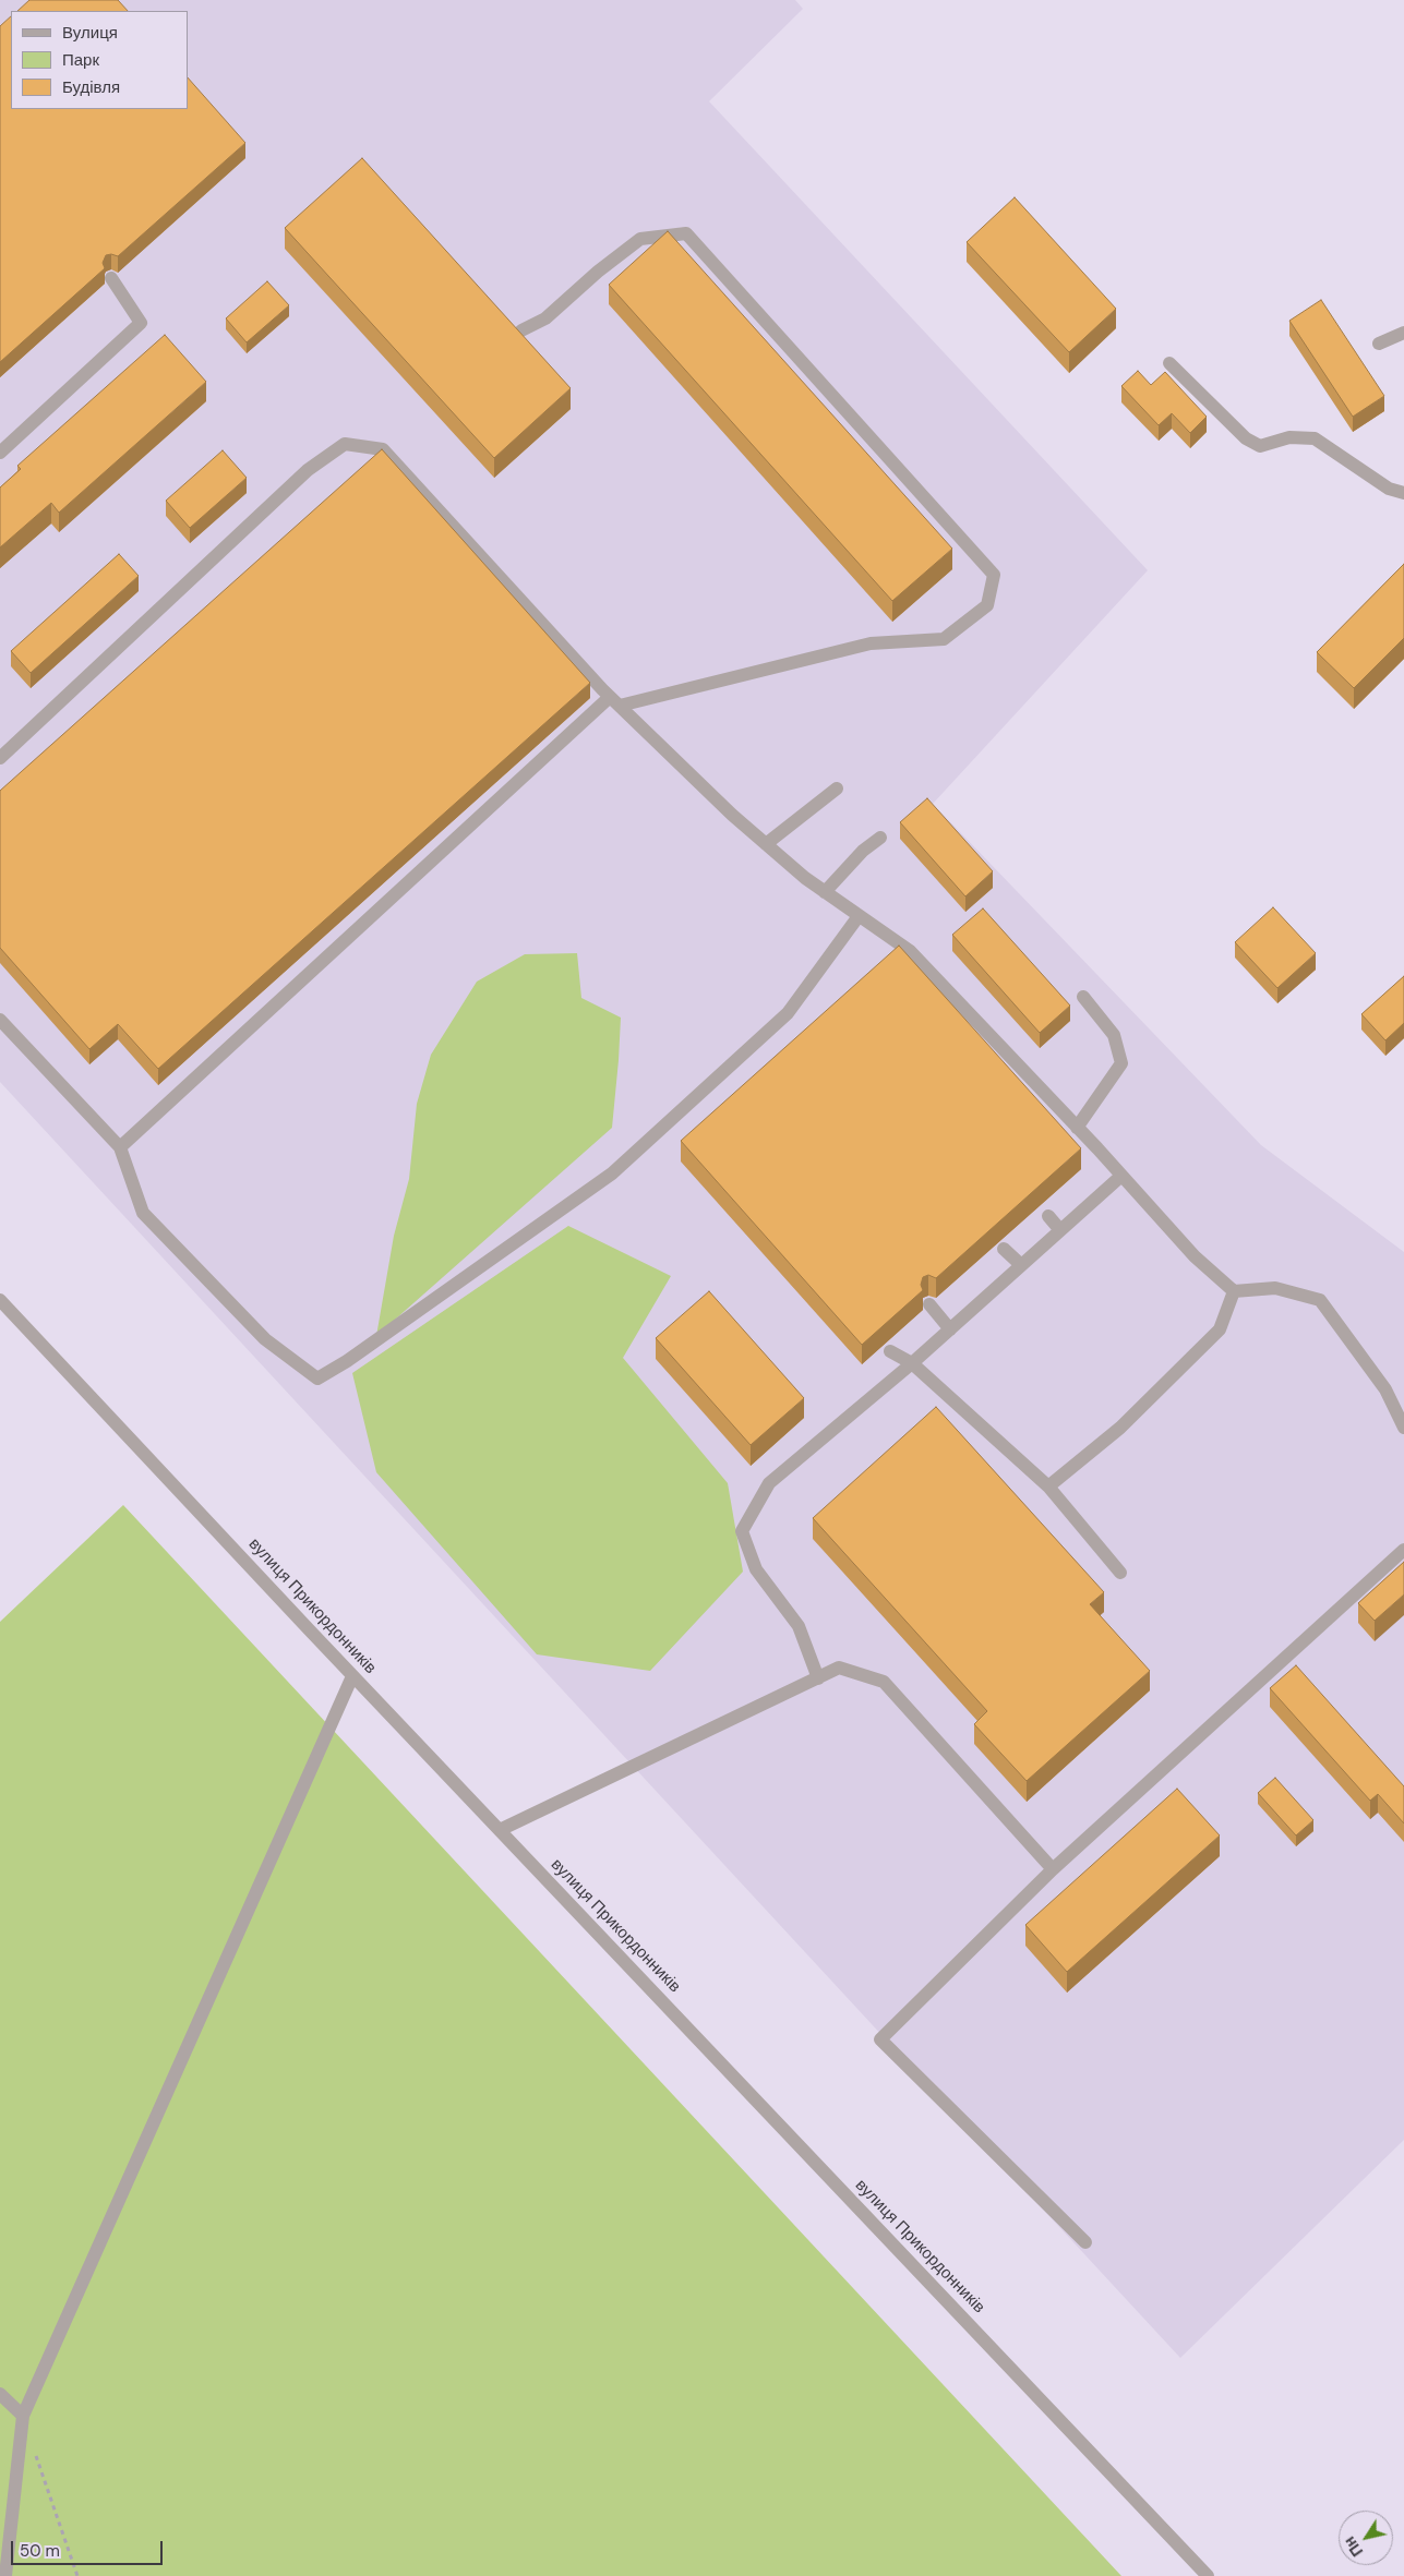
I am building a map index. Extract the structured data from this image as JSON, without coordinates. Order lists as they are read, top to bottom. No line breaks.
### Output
{"streets":{"street":["вулиця Прикордонників"]},"legend":["Вулиця","Парк","Будівля"],"scale_bar":"50 m","north":"bottom left"}
